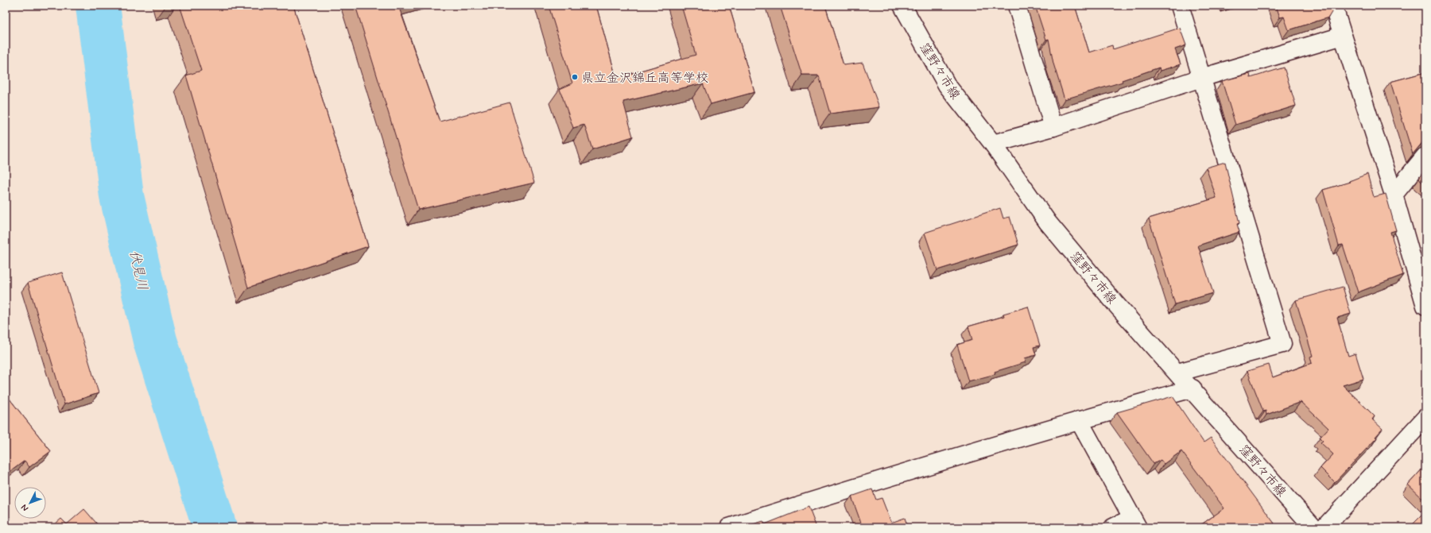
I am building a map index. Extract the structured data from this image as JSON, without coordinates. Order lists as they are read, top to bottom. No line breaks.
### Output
{"streets":{"street":["窪野々市線"]},"water":["伏見川"],"places":["県立金沢錦丘高等学校"],"north":"bottom left"}
